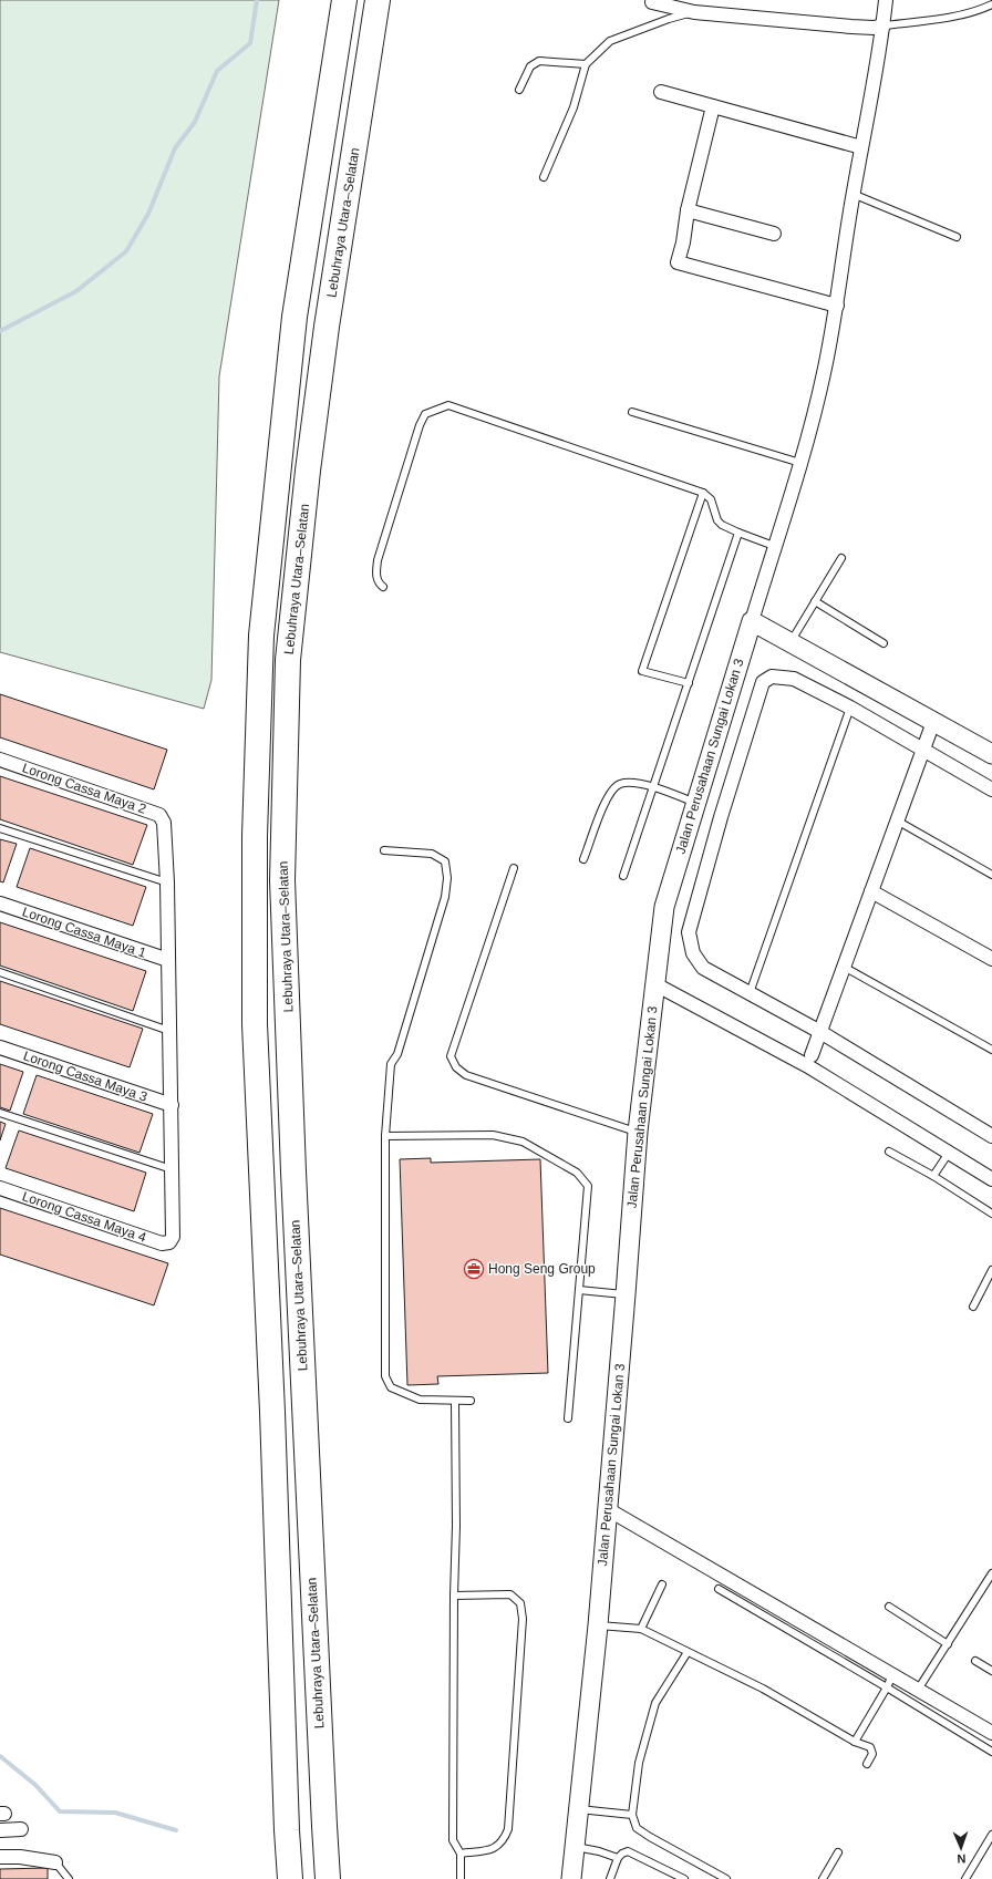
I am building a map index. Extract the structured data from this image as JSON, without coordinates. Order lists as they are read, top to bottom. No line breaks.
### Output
{"streets":{"highway":["Lebuhraya Utara–Selatan"],"main road":["Jalan Perusahaan Sungai Lokan 3"],"street":["Lorong Cassa Maya 2","Lorong Cassa Maya 1","Lorong Cassa Maya 3","Lorong Cassa Maya 4"]},"places":{"office":["Hong Seng Group"]},"north":"bottom"}
